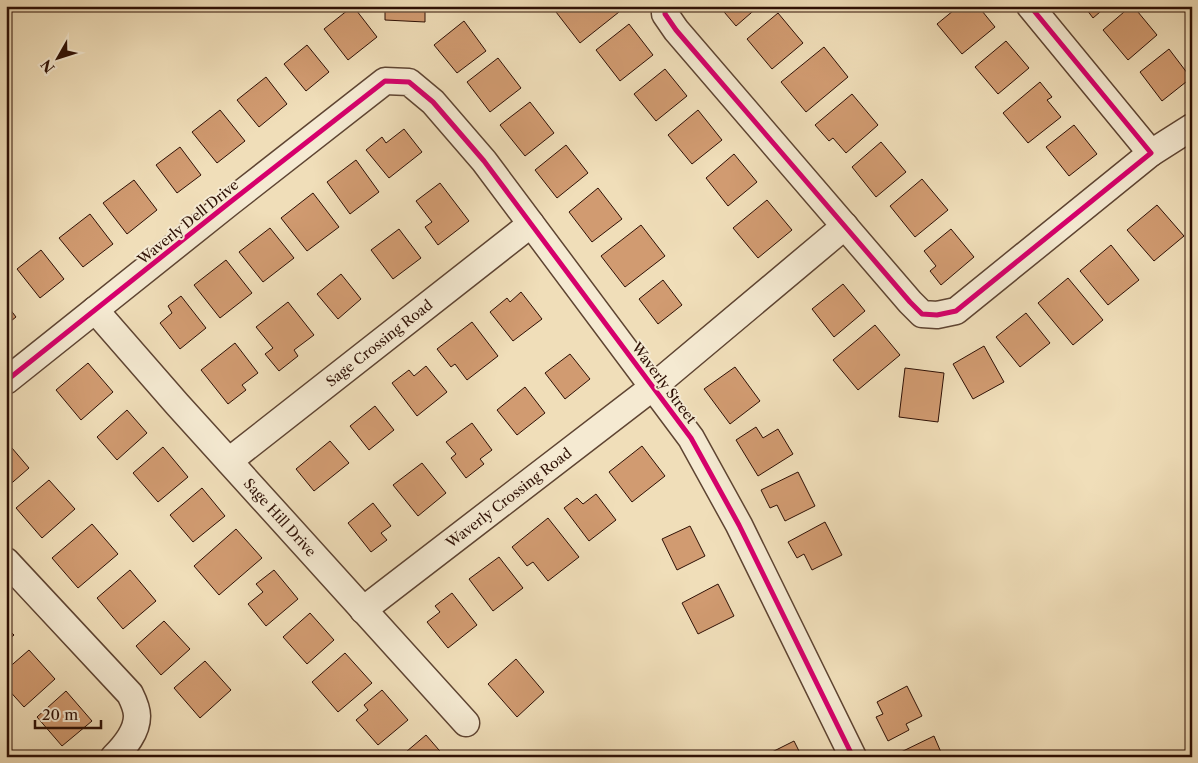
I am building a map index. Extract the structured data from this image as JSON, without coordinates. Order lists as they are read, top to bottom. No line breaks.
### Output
{"streets":{"street":["Waverly Dell Drive","Sage Crossing Road","Waverly Street","Waverly Crossing Road","Sage Hill Drive"]},"crossings":[["Waverly Dell Drive","Waverly Street"],["Waverly Dell Drive","Sage Hill Drive"],["Sage Crossing Road","Waverly Street"],["Sage Crossing Road","Sage Hill Drive"],["Waverly Street","Waverly Crossing Road"],["Waverly Crossing Road","Sage Hill Drive"]],"scale_bar":"20 m","north":"bottom left"}
